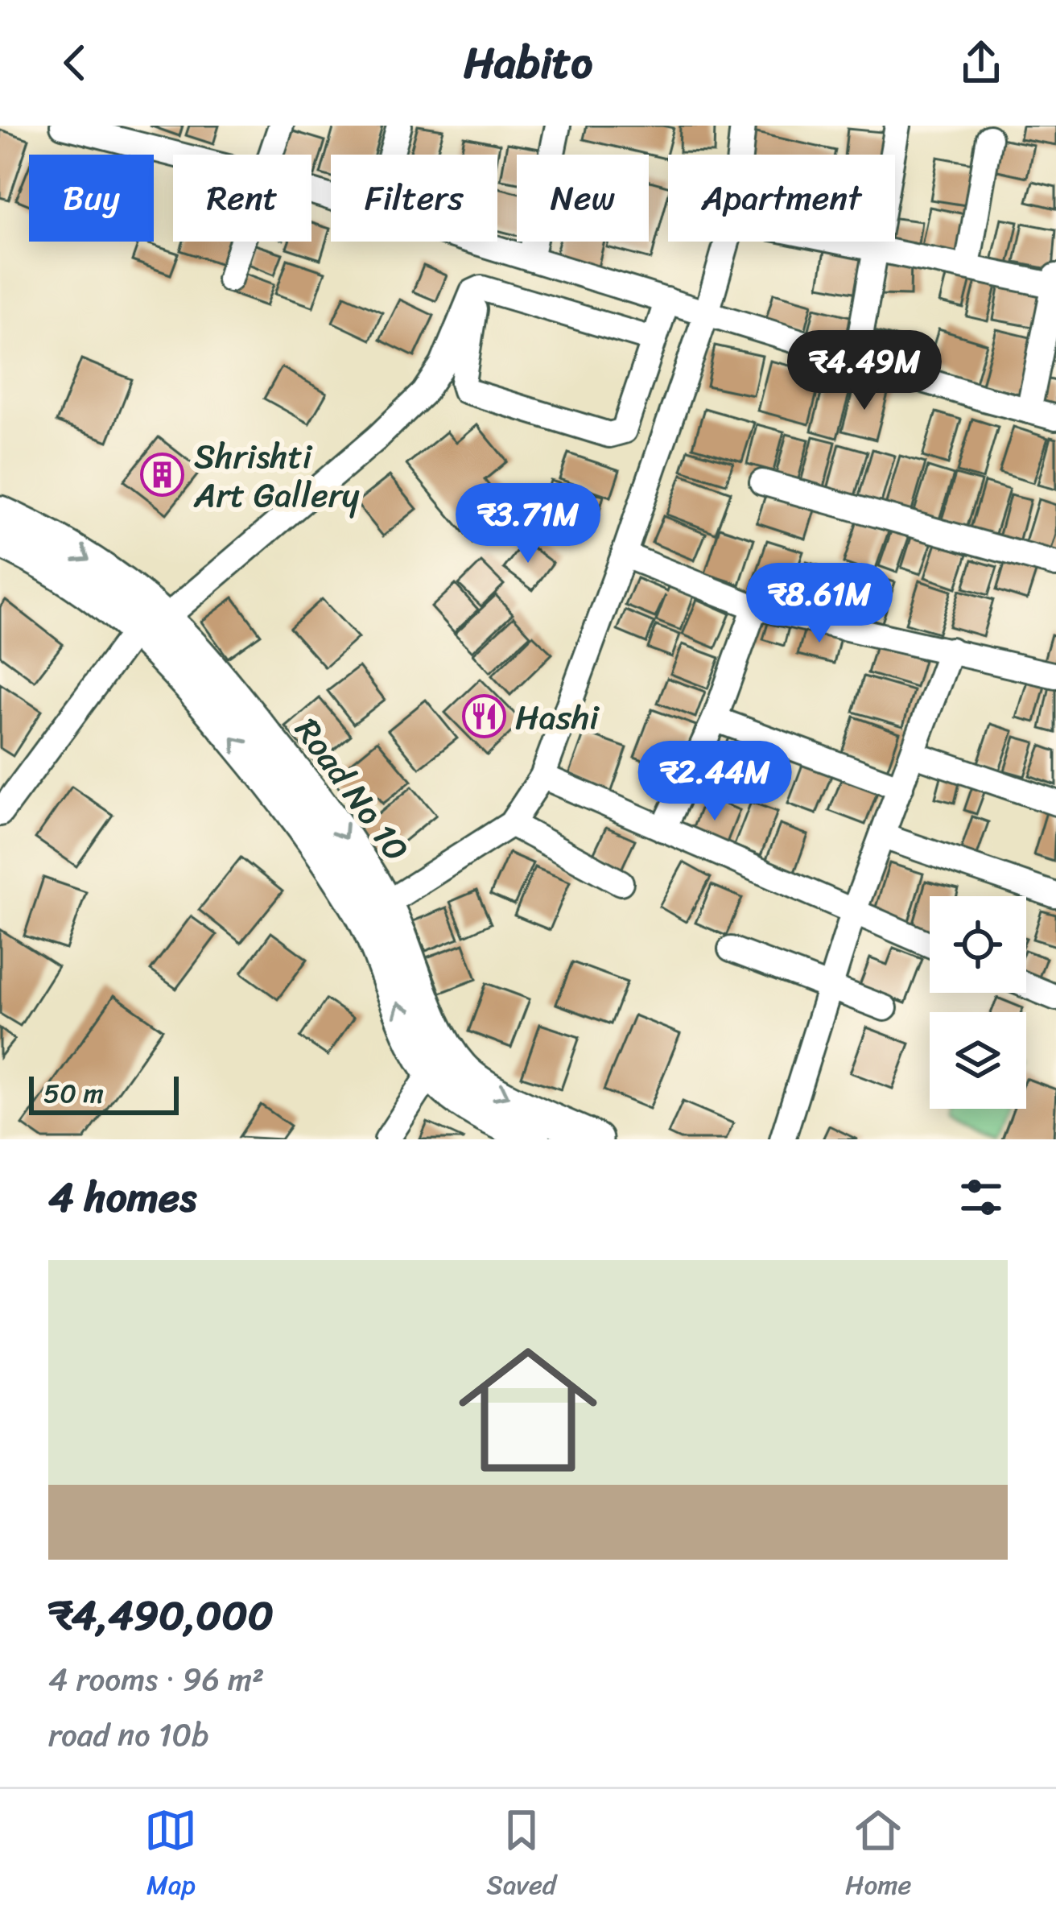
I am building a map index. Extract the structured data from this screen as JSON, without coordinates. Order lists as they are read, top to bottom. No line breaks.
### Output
{"streets":{"main road":["Road No 10"]},"places":{"building":["Shrishti Art Gallery"],"restaurant":["Hashi"]},"scale_bar":"50 m","page":{"header":"Habito","chip":["Buy","Rent","Filters","New","Apartment"],"price":["₹4.49M","₹3.71M","₹8.61M","₹2.44M"],"scale":"50 m","heading":"4 homes","list":[{"name":"₹4,490,000","note":"4 rooms · 96 m² · road no 10b"}],"tabs":["Map","Saved","Home"]}}
